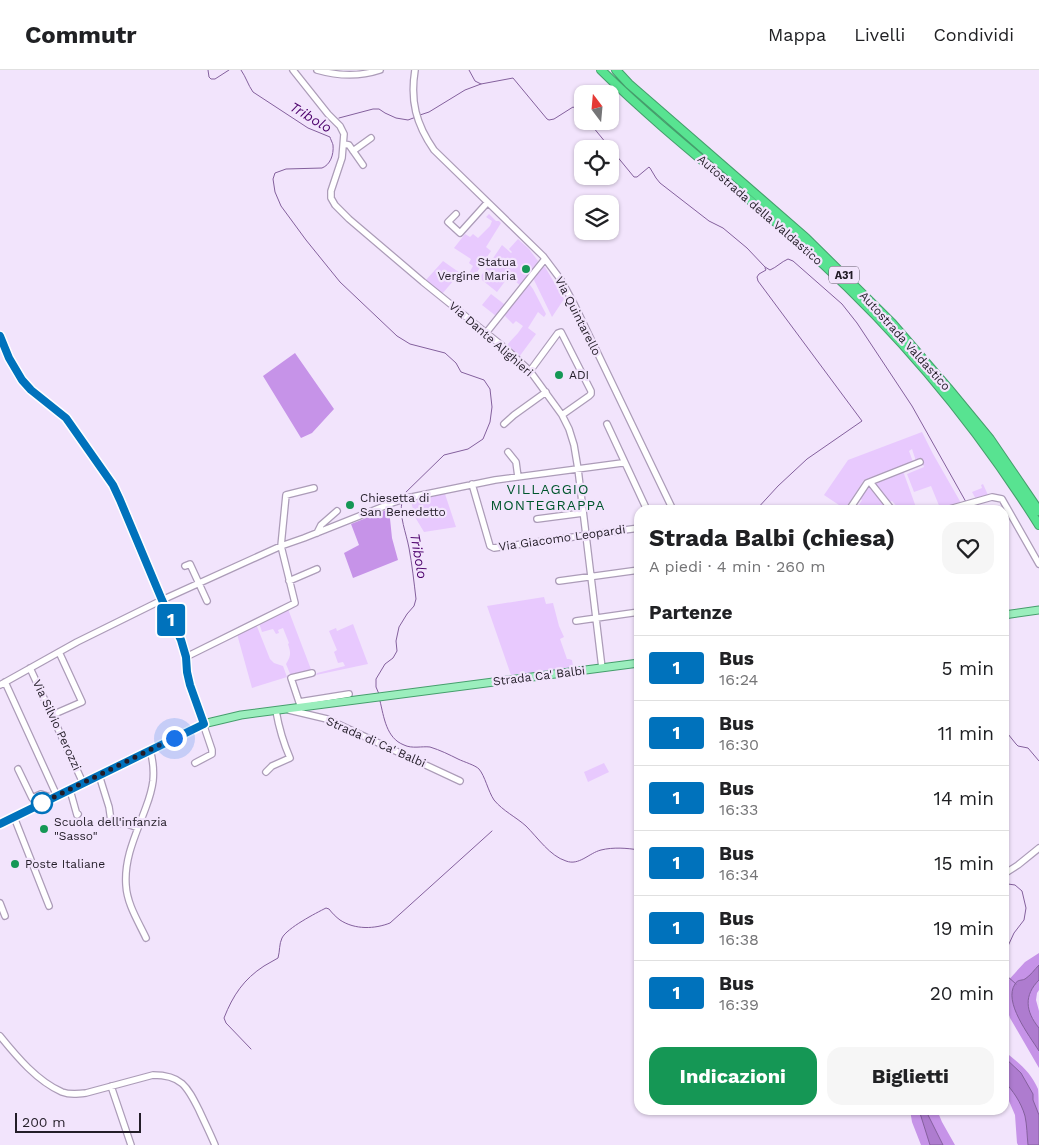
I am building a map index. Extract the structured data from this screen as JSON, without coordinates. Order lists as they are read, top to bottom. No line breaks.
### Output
{"streets":{"highway":["Autostrada della Valdastico","A31","Autostrada Valdastico"],"main road":["Strada Ca' Balbi","Strada di Ca' Balbi"],"street":["Via Quintarello","Via Dante Alighieri","Via Giacomo Leopardi","Via Silvio Perozzi"]},"crossings":[["Via Dante Alighieri","Via Giacomo Leopardi"],["Via Dante Alighieri","Strada Ca' Balbi"],["Strada Ca' Balbi","Strada di Ca' Balbi"],["Via Silvio Perozzi","Strada di Ca' Balbi"]],"districts":["VILLAGGIO MONTEGRAPPA"],"water":["Tribolo"],"places":["Statua Vergine Maria","ADI","Chiesetta di San Benedetto","Scuola dell'infanzia \"Sasso\"","Poste Italiane"],"lines":["bus line 1"],"scale_bar":"200 m","north":"top","page":{"header":"Commutr","nav":["Mappa","Livelli","Condividi"],"on_map":"1","heading":[["Strada Balbi (chiesa)","A piedi · 4 min · 260 m"],"Partenze"],"list":[{"mark":"1","name":"Bus","note":"16:24","value":"5 min"},{"mark":"1","name":"Bus","note":"16:30","value":"11 min"},{"mark":"1","name":"Bus","note":"16:33","value":"14 min"},{"mark":"1","name":"Bus","note":"16:34","value":"15 min"},{"mark":"1","name":"Bus","note":"16:38","value":"19 min"},{"mark":"1","name":"Bus","note":"16:39","value":"20 min"}],"buttons":["Indicazioni","Biglietti"],"scale":"200 m"}}
